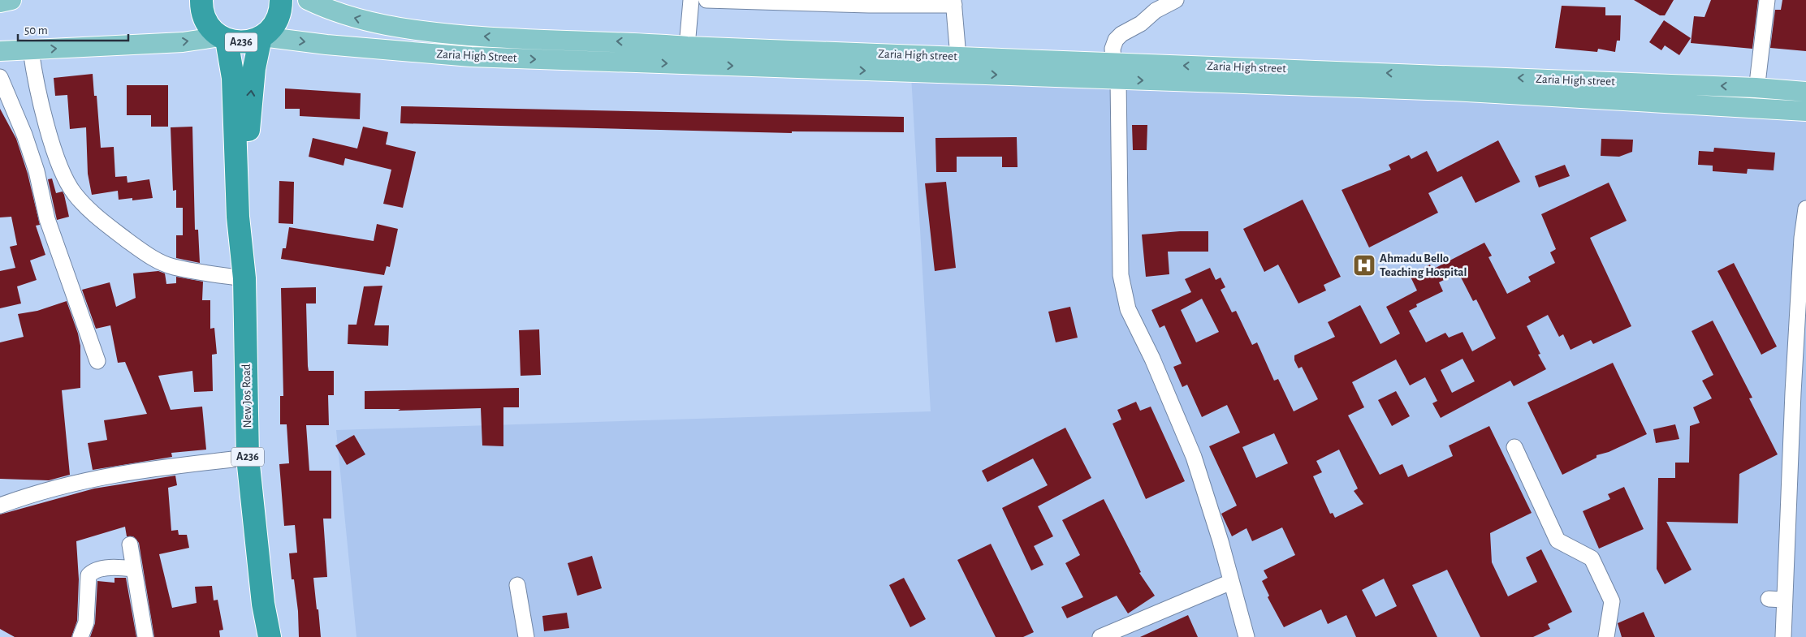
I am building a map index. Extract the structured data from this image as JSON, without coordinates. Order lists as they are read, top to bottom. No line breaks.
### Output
{"streets":{"highway":["A236","New Jos Road"],"main road":["Zaria High street","Zaria High Street"]},"crossings":[["A236","Zaria High Street"],["A236","New Jos Road"],["Zaria High street","Zaria High Street"],["Zaria High Street","New Jos Road"]],"places":{"hospital":["Ahmadu Bello Teaching Hospital"]},"scale_bar":"50 m"}
